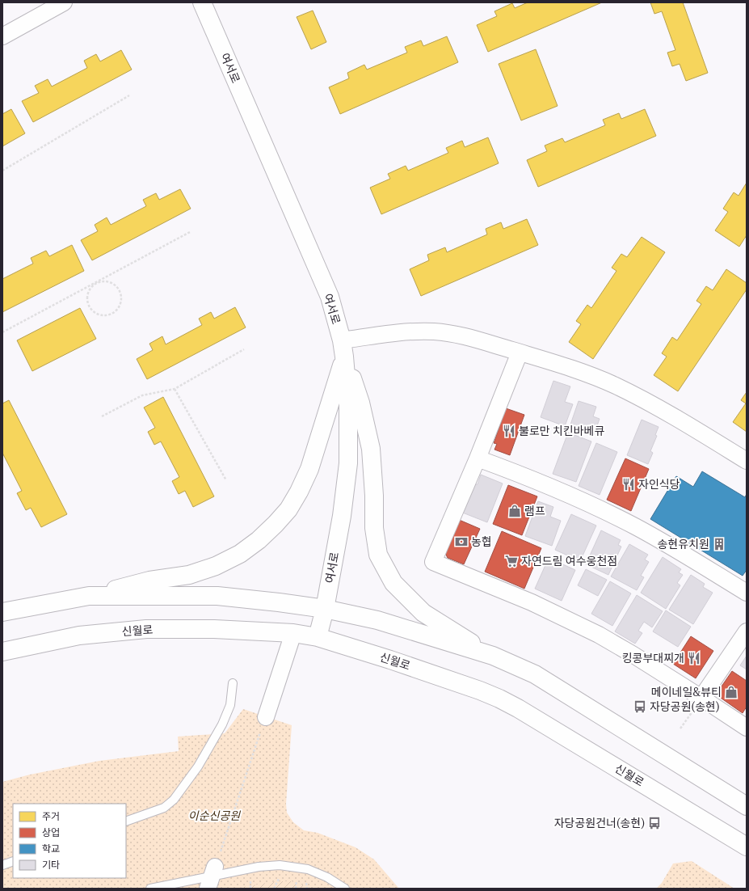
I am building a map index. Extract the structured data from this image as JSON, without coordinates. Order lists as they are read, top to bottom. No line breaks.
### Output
{"streets":{"street":["여서로","신월로"]},"crossings":[["여서로","신월로"]],"parks":["이순신공원"],"places":{"restaurant":["불로만 치킨바베큐","자인식당","킹콩부대찌개"],"shop":["램프","메이네일&뷰티"],"bank":["농협"],"building":["송현유치원"],"supermarket":["자연드림 여수웅천점"],"bus stop":["자당공원(송현)","자당공원건너(송현)"]},"legend":["주거","상업","학교","기타"]}
